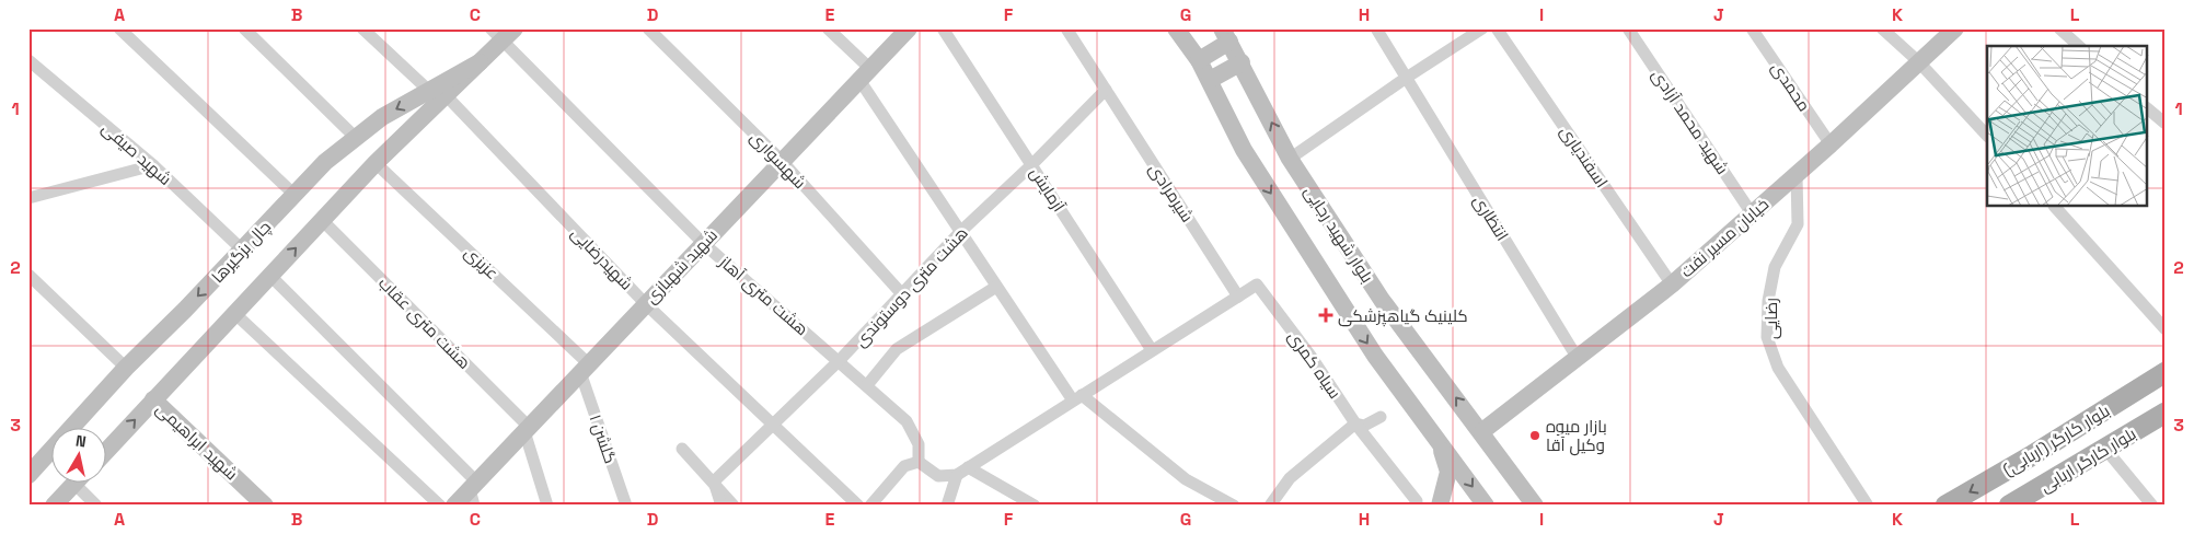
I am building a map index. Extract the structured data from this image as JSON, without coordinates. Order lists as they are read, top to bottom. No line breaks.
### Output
{"streets":{"main road":["بلوار کارگر (اربابی)","بلوار کارگر اربابی"],"street":["محمدی","شهید محمد آزادی","شهید صیفی","اسفندیاری","شهسواری","آزمایش","شیرمرادی","انتظاری","بلوار شهید رجایی","خیابان مسیر نفت","چال بزگیرها","شهیدرضایی","عزیزی","شهید شهبازی","هشت متری دوستوندی","هشت متری آهاز","رضایی","هشت متری عقاب","سیاه کمری","گلشن ۱","شهید ابراهیمی"]},"crossings":[["محمدی","خیابان مسیر نفت"],["شهید محمد آزادی","خیابان مسیر نفت"],["شهید صیفی","چال بزگیرها"],["اسفندیاری","خیابان مسیر نفت"],["شهسواری","شهید شهبازی"],["شهسواری","هشت متری دوستوندی"],["آزمایش","هشت متری دوستوندی"],["شیرمرادی","هشت متری دوستوندی"],["شیرمرادی","سیاه کمری"],["انتظاری","خیابان مسیر نفت"],["بلوار شهید رجایی","خیابان مسیر نفت"],["خیابان مسیر نفت","رضایی"],["چال بزگیرها","شهیدرضایی"],["چال بزگیرها","عزیزی"],["چال بزگیرها","هشت متری آهاز"],["چال بزگیرها","هشت متری عقاب"],["چال بزگیرها","شهید ابراهیمی"],["شهیدرضایی","شهید شهبازی"],["شهیدرضایی","هشت متری دوستوندی"],["عزیزی","شهید شهبازی"],["عزیزی","گلشن ۱"],["شهید شهبازی","هشت متری آهاز"],["شهید شهبازی","هشت متری عقاب"],["شهید شهبازی","گلشن ۱"],["هشت متری دوستوندی","هشت متری آهاز"]],"one_way":["بلوار کارگر (اربابی)"],"places":{"health":["کلینیک گیاهپزشکی"],"other":["بازار میوه وکیل آقا"]},"north":"top","grid":{"columns":["A","B","C","D","E","F","G","H","I","J","K","L"],"rows":["1","2","3"]}}
